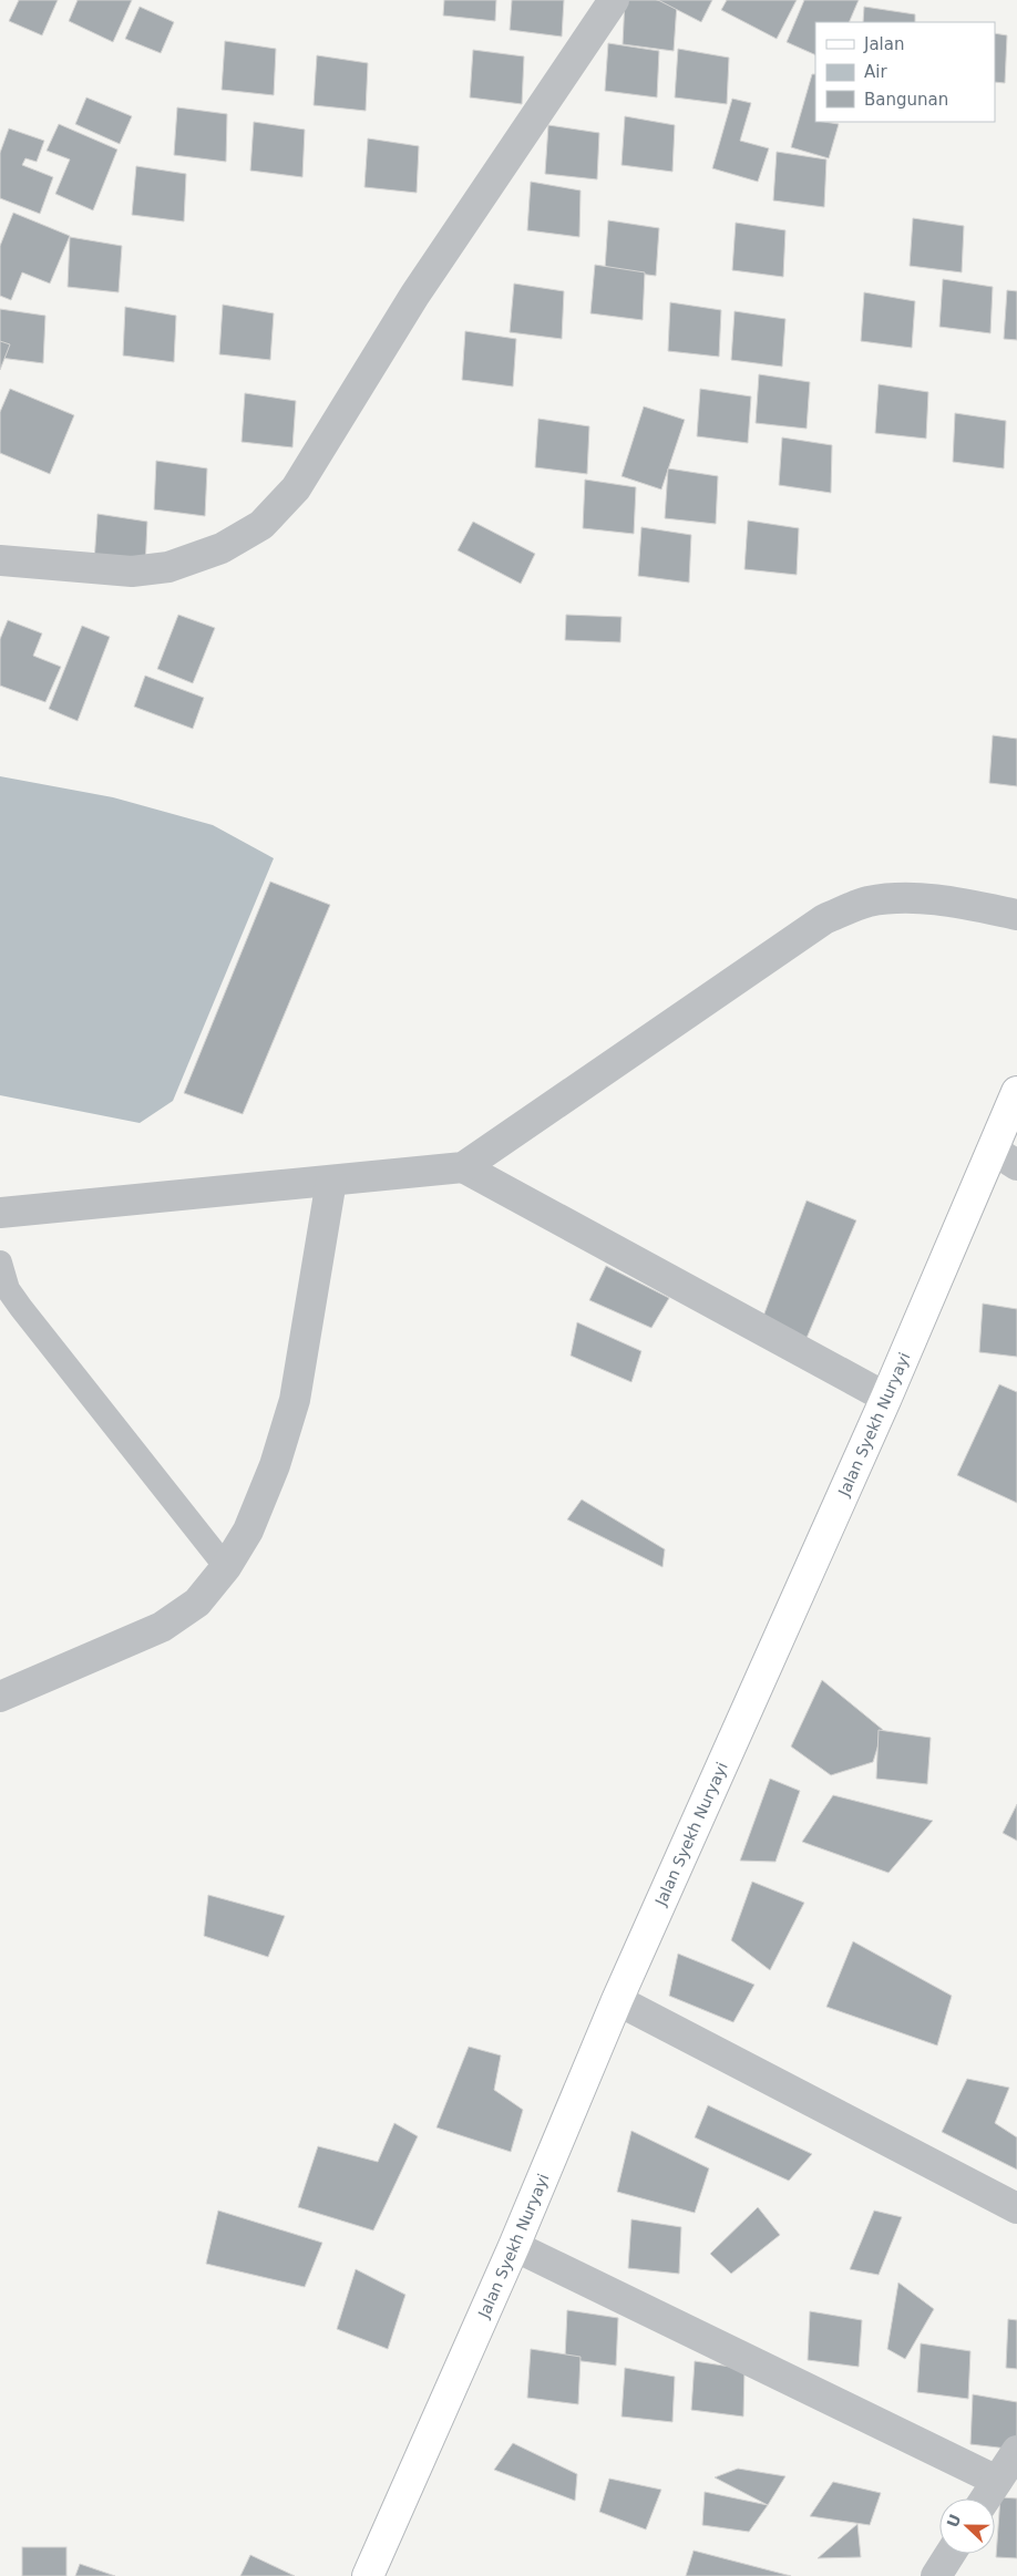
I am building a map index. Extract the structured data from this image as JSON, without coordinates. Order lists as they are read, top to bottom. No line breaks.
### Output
{"streets":{"main road":["Jalan Syekh Nuryayi"]},"legend":["Jalan","Air","Bangunan"],"north":"left"}
